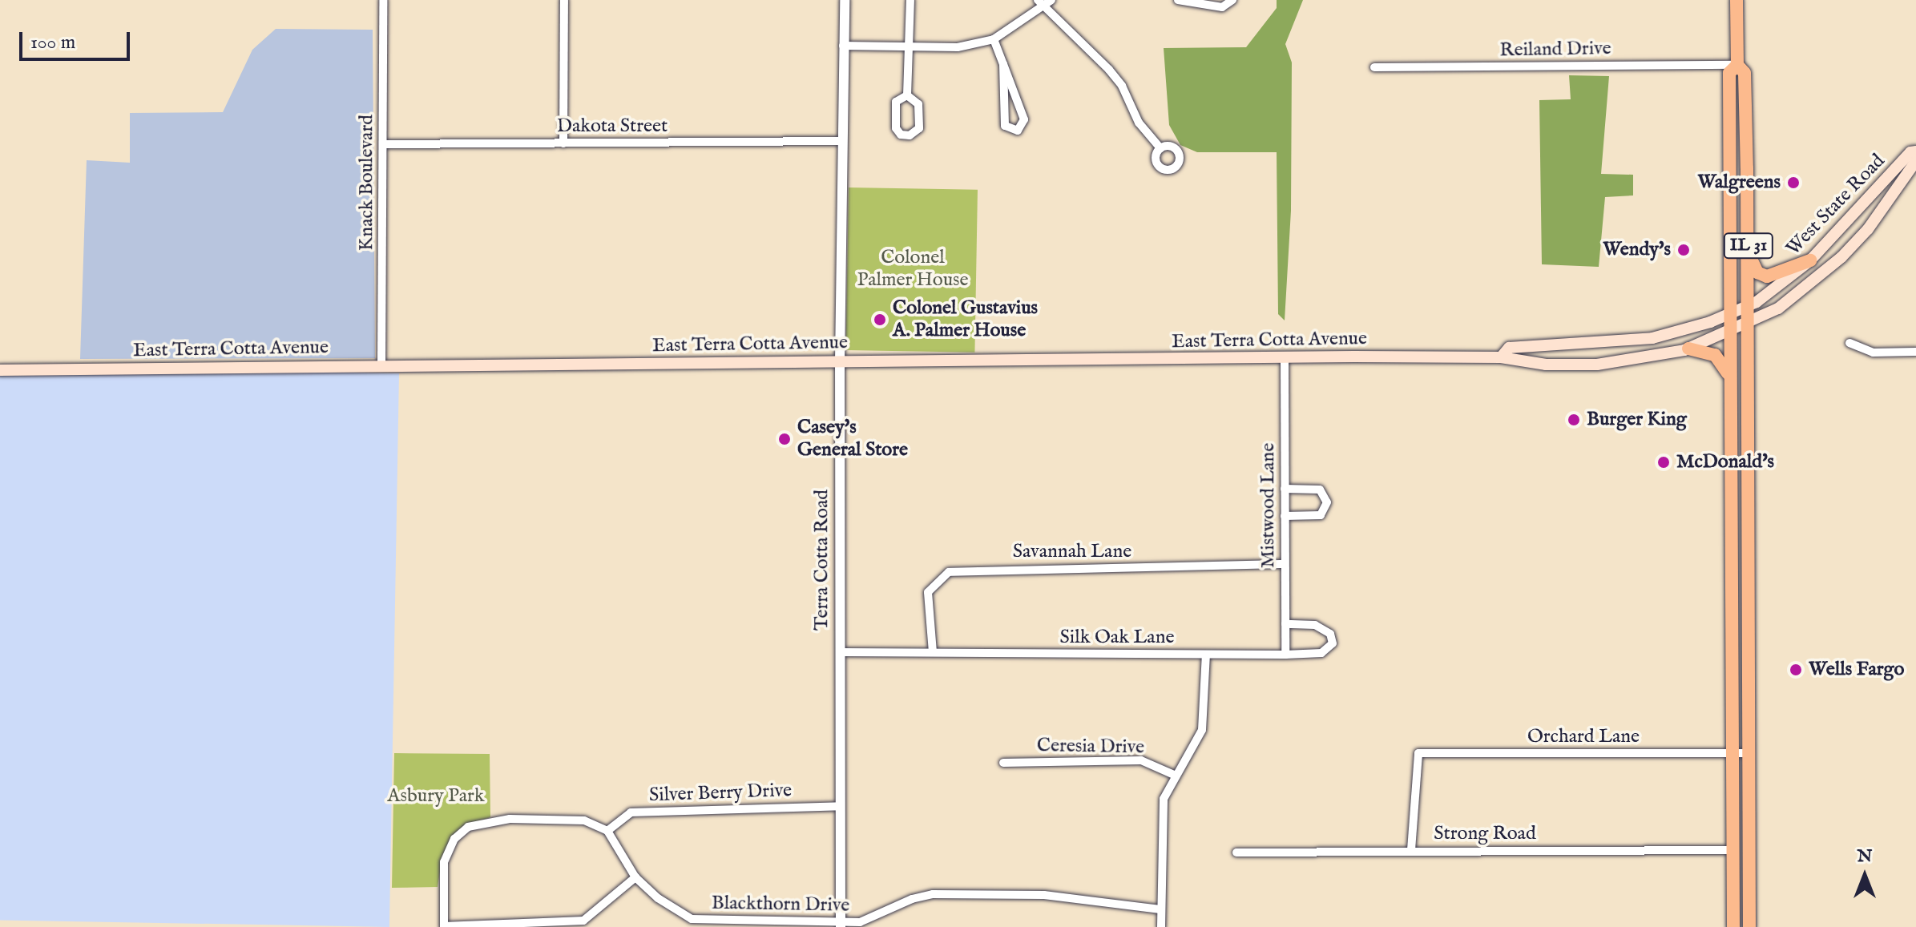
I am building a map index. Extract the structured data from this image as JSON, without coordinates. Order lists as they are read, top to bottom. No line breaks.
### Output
{"streets":{"main road":["West State Road","IL 31","East Terra Cotta Avenue"],"street":["Reiland Drive","Dakota Street","Knack Boulevard","Mistwood Lane","Savannah Lane","Terra Cotta Road","Silk Oak Lane","Orchard Lane","Ceresia Drive","Silver Berry Drive","Strong Road","Blackthorn Drive"]},"crossings":[["Reiland Drive","IL 31"],["Dakota Street","Knack Boulevard"],["Dakota Street","Terra Cotta Road"],["Knack Boulevard","East Terra Cotta Avenue"],["West State Road","IL 31"],["West State Road","East Terra Cotta Avenue"],["IL 31","East Terra Cotta Avenue"],["IL 31","Orchard Lane"],["IL 31","Strong Road"],["East Terra Cotta Avenue","Mistwood Lane"],["East Terra Cotta Avenue","Terra Cotta Road"],["Mistwood Lane","Savannah Lane"],["Mistwood Lane","Silk Oak Lane"],["Savannah Lane","Silk Oak Lane"],["Terra Cotta Road","Silk Oak Lane"],["Terra Cotta Road","Silver Berry Drive"],["Terra Cotta Road","Blackthorn Drive"],["Orchard Lane","Strong Road"],["Silver Berry Drive","Blackthorn Drive"]],"parks":["Colonel Palmer House","Asbury Park"],"places":["Walgreens","Wendy's","Colonel Gustavius A. Palmer House","Burger King","Casey's General Store","McDonald's","Wells Fargo"],"scale_bar":"100 m","north":"top"}
